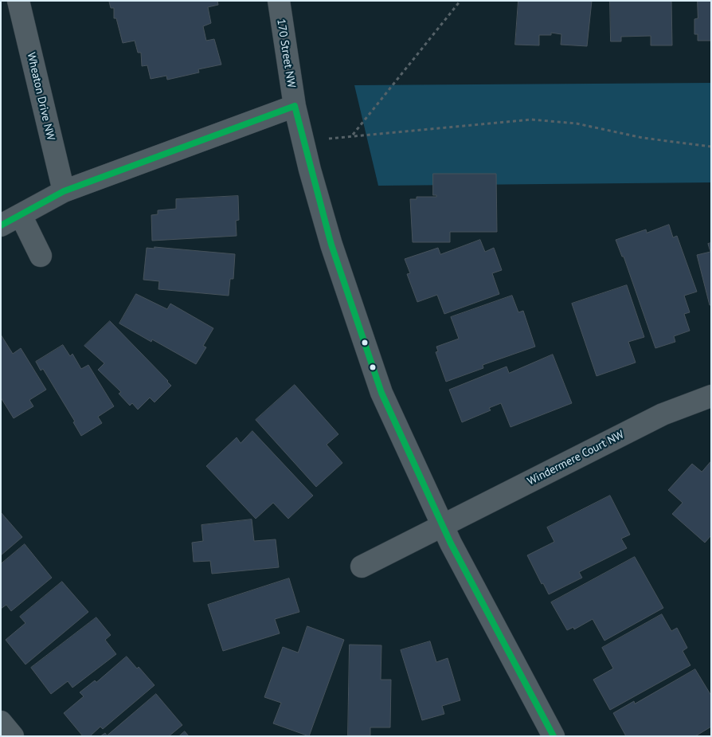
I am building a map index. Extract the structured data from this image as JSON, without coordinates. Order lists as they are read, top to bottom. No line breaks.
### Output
{"streets":{"street":["170 Street NW","Wheaton Drive NW","Windermere Court NW"]},"crossings":[["170 Street NW","Windermere Court NW"]]}
